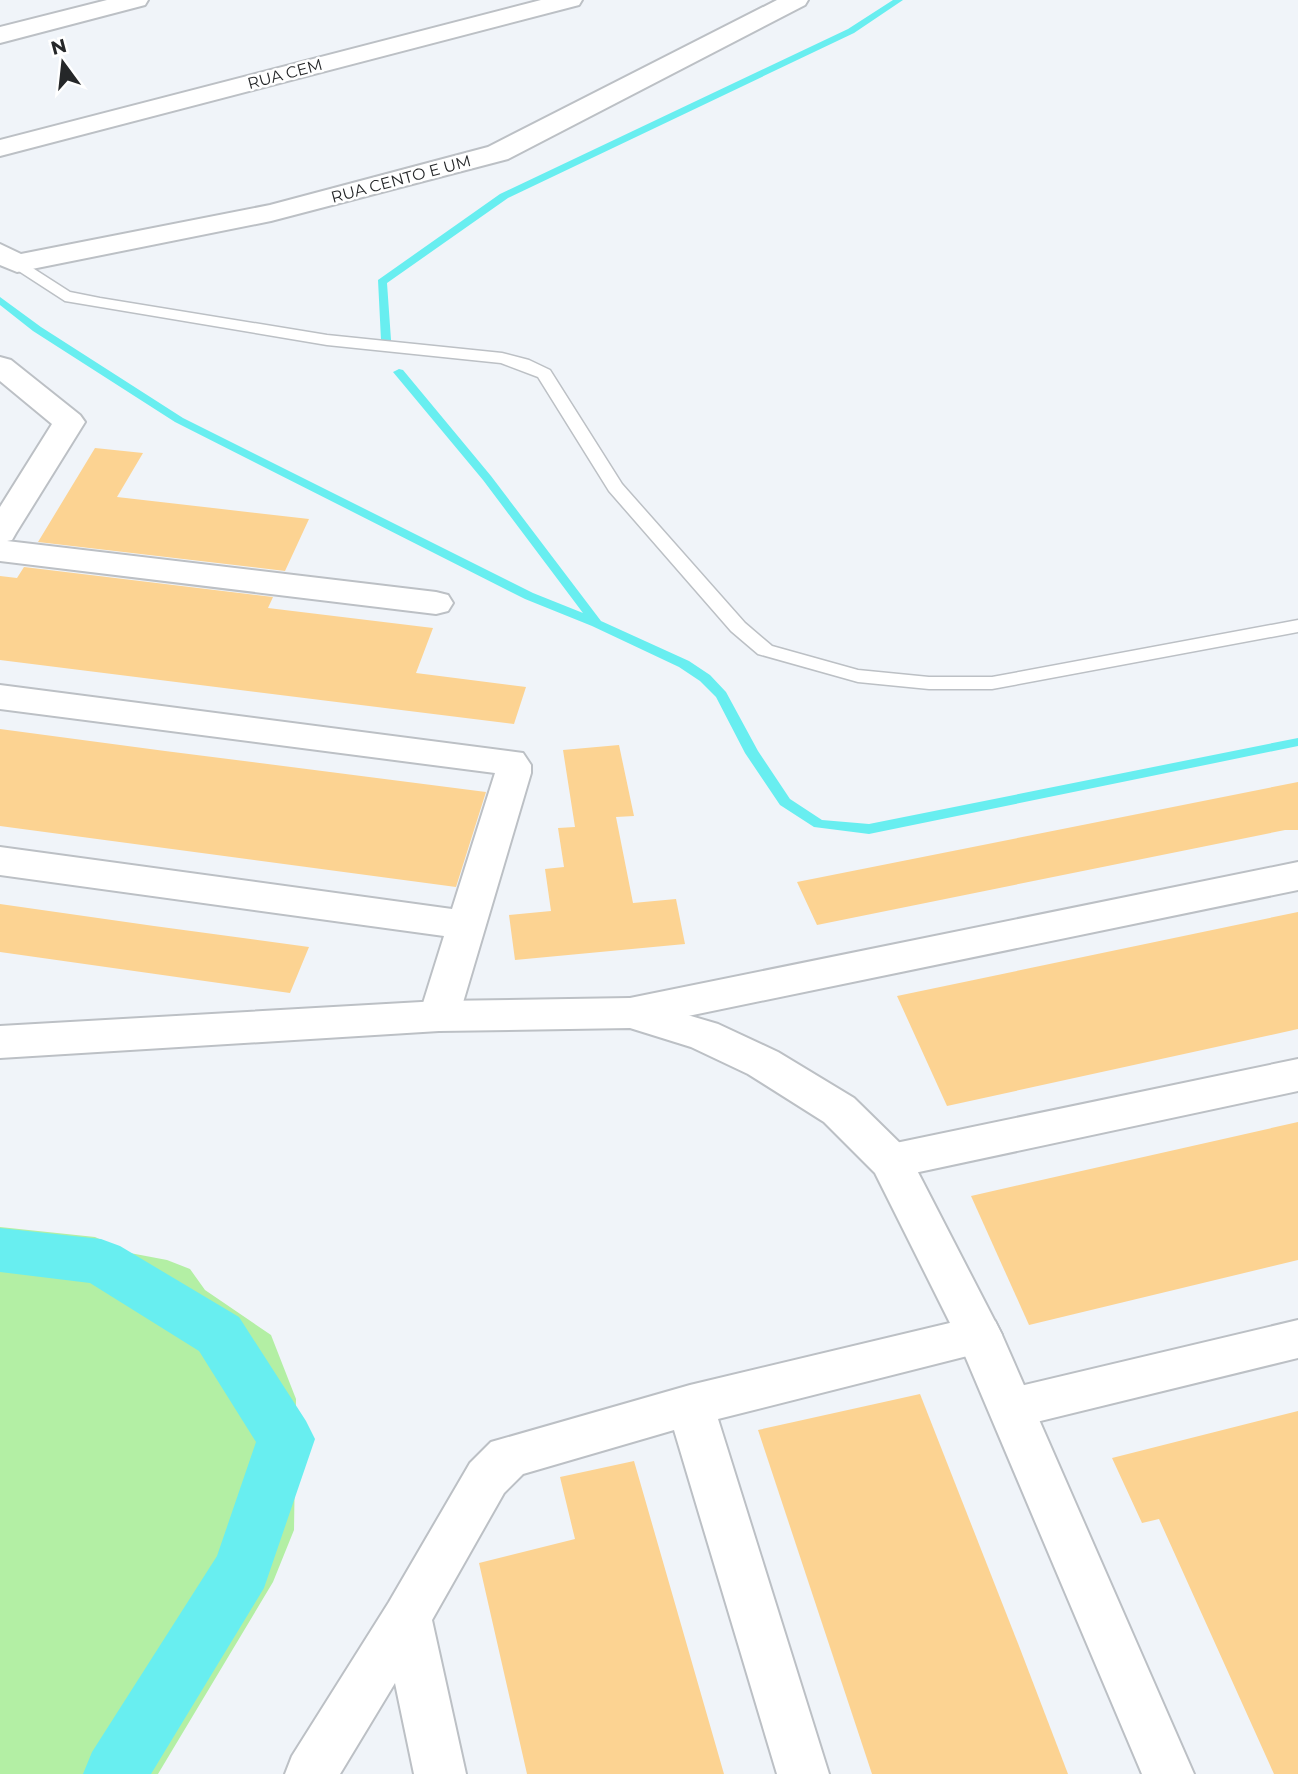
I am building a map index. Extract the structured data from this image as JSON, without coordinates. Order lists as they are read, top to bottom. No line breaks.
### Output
{"streets":{"street":["RUA CEM","RUA CENTO E UM"]},"north":"top"}
